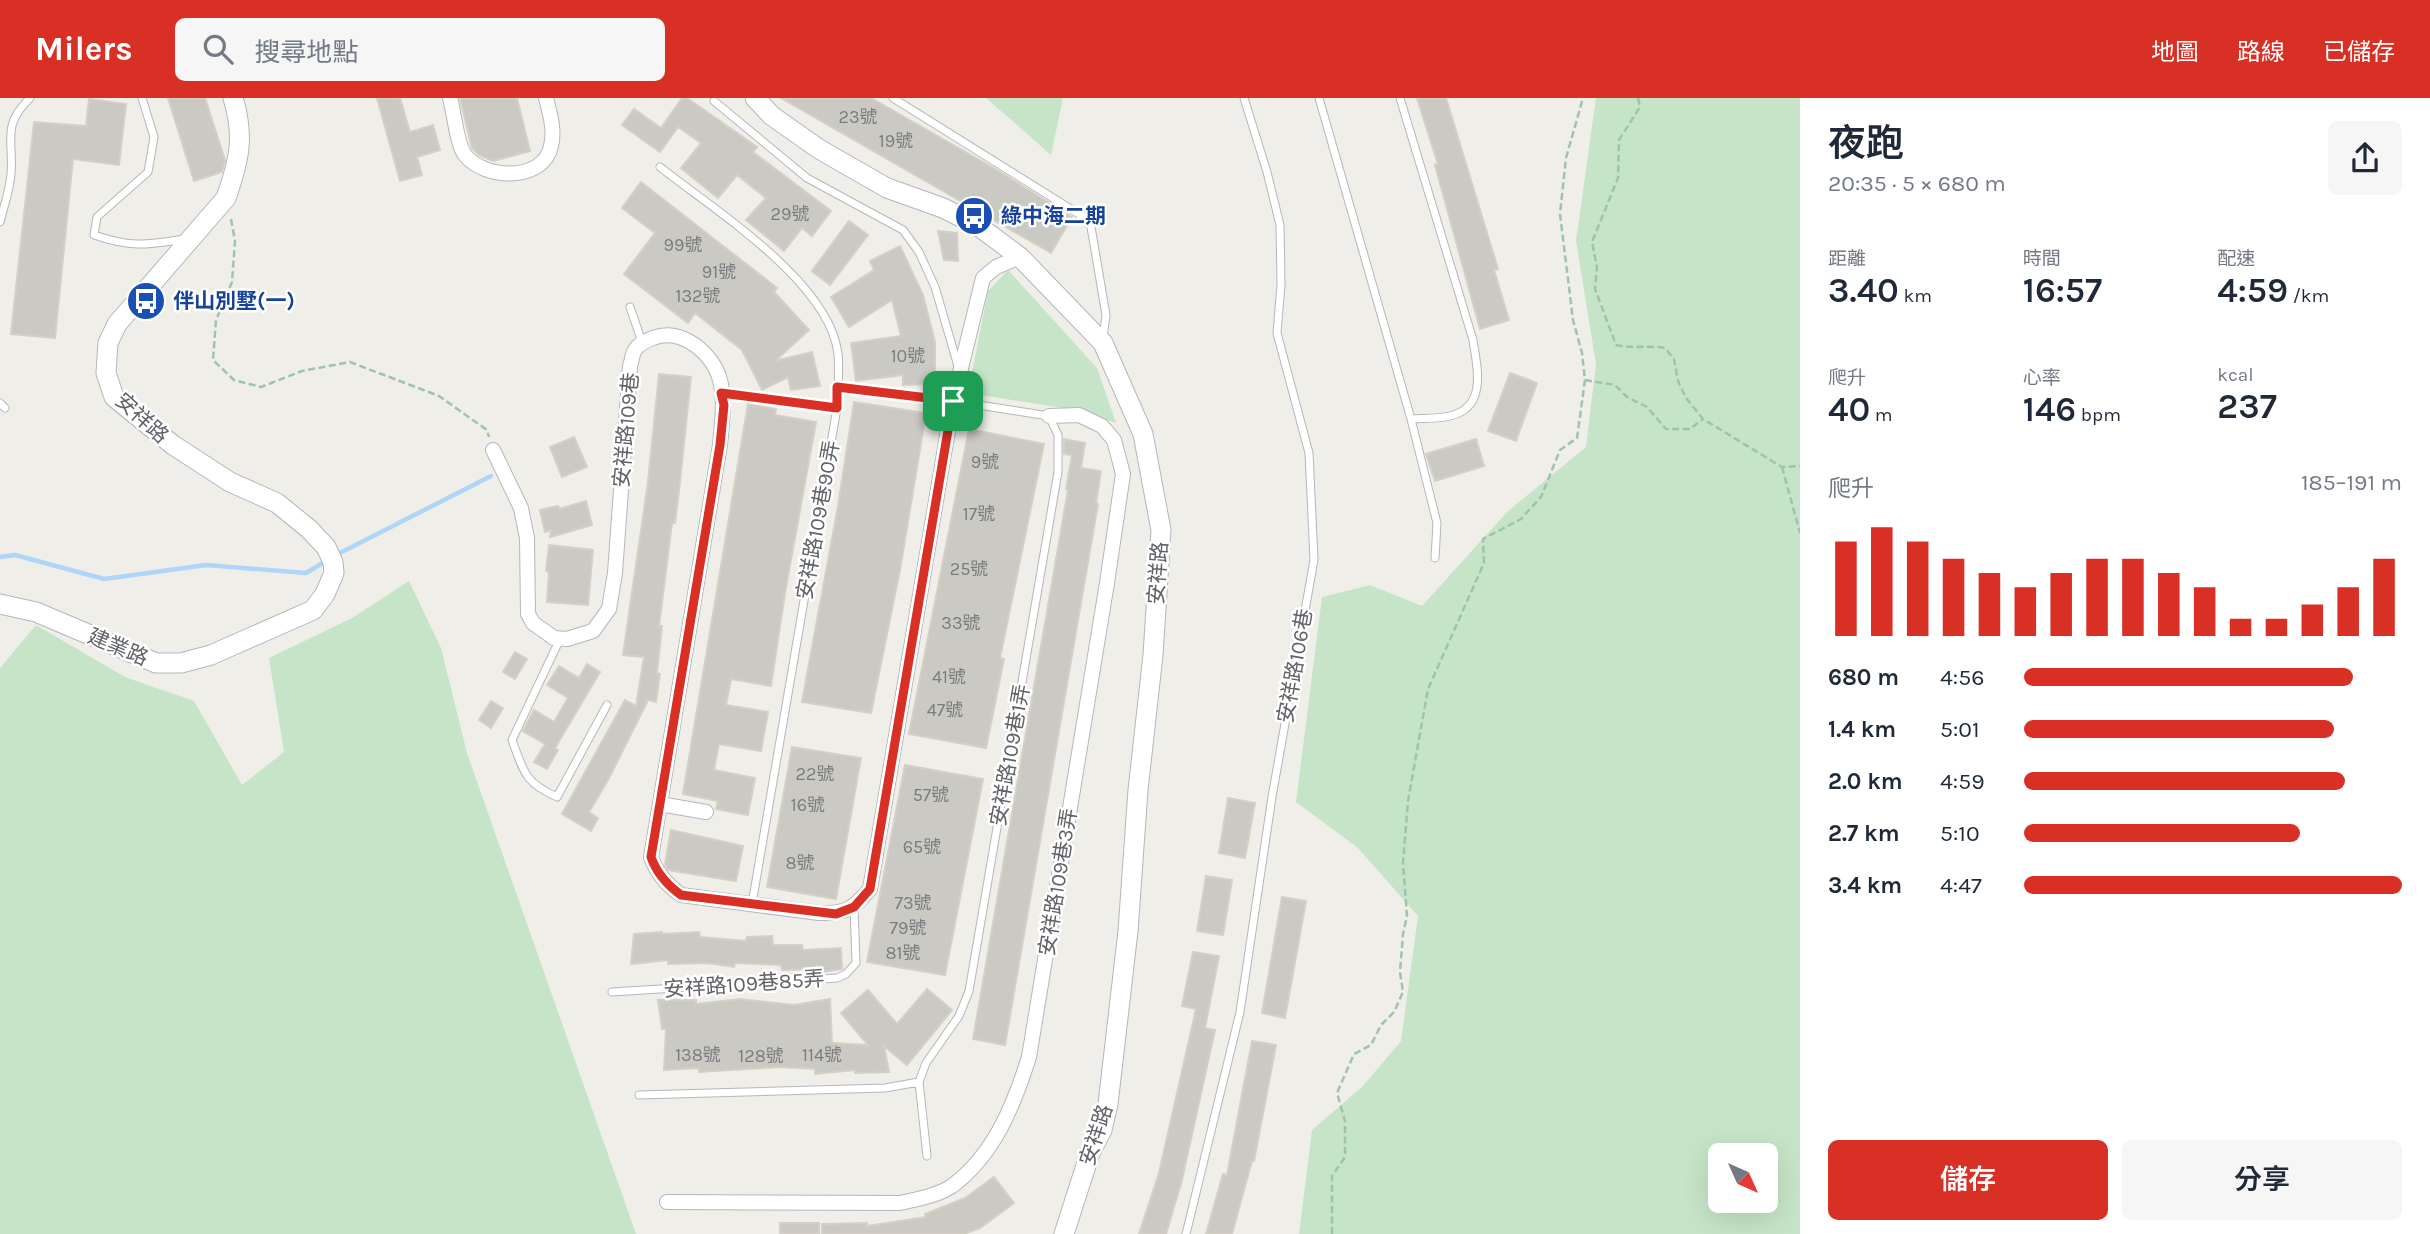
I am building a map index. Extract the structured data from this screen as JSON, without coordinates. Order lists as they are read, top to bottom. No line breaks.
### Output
{"streets":{"street":["安祥路","安祥路109巷","建業路","安祥路109巷3弄"],"lane":["安祥路109巷90弄","安祥路106巷","安祥路109巷1弄","安祥路109巷85弄"]},"crossings":[["安祥路","建業路"],["安祥路109巷","安祥路109巷90弄"],["安祥路109巷","安祥路109巷85弄"],["安祥路109巷1弄","安祥路109巷3弄"]],"places":{"bus stop":["綠中海二期","伴山別墅(一)"]},"house_numbers":["23號","19號","29號","99號","91號","132號","10號","9號","17號","25號","33號","41號","47號","22號","57號","16號","65號","8號","73號","79號","81號","138號","114號","128號"],"north":"bottom right","page":{"header":"Milers","search":"搜尋地點","nav":["地圖","路線","已儲存"],"heading":["夜跑","20:35 · 5 × 680 m"],"stats":[["距離","3.40 km"],["時間","16:57"],["配速","4:59 /km"],["爬升","40 m"],["心率","146 bpm"],["kcal","237"]],"chart":["爬升","185–191 m"],"list":[{"name":"680 m","note":"4:56"},{"name":"1.4 km","note":"5:01"},{"name":"2.0 km","note":"4:59"},{"name":"2.7 km","note":"5:10"},{"name":"3.4 km","note":"4:47"}],"buttons":["儲存","分享"]}}
